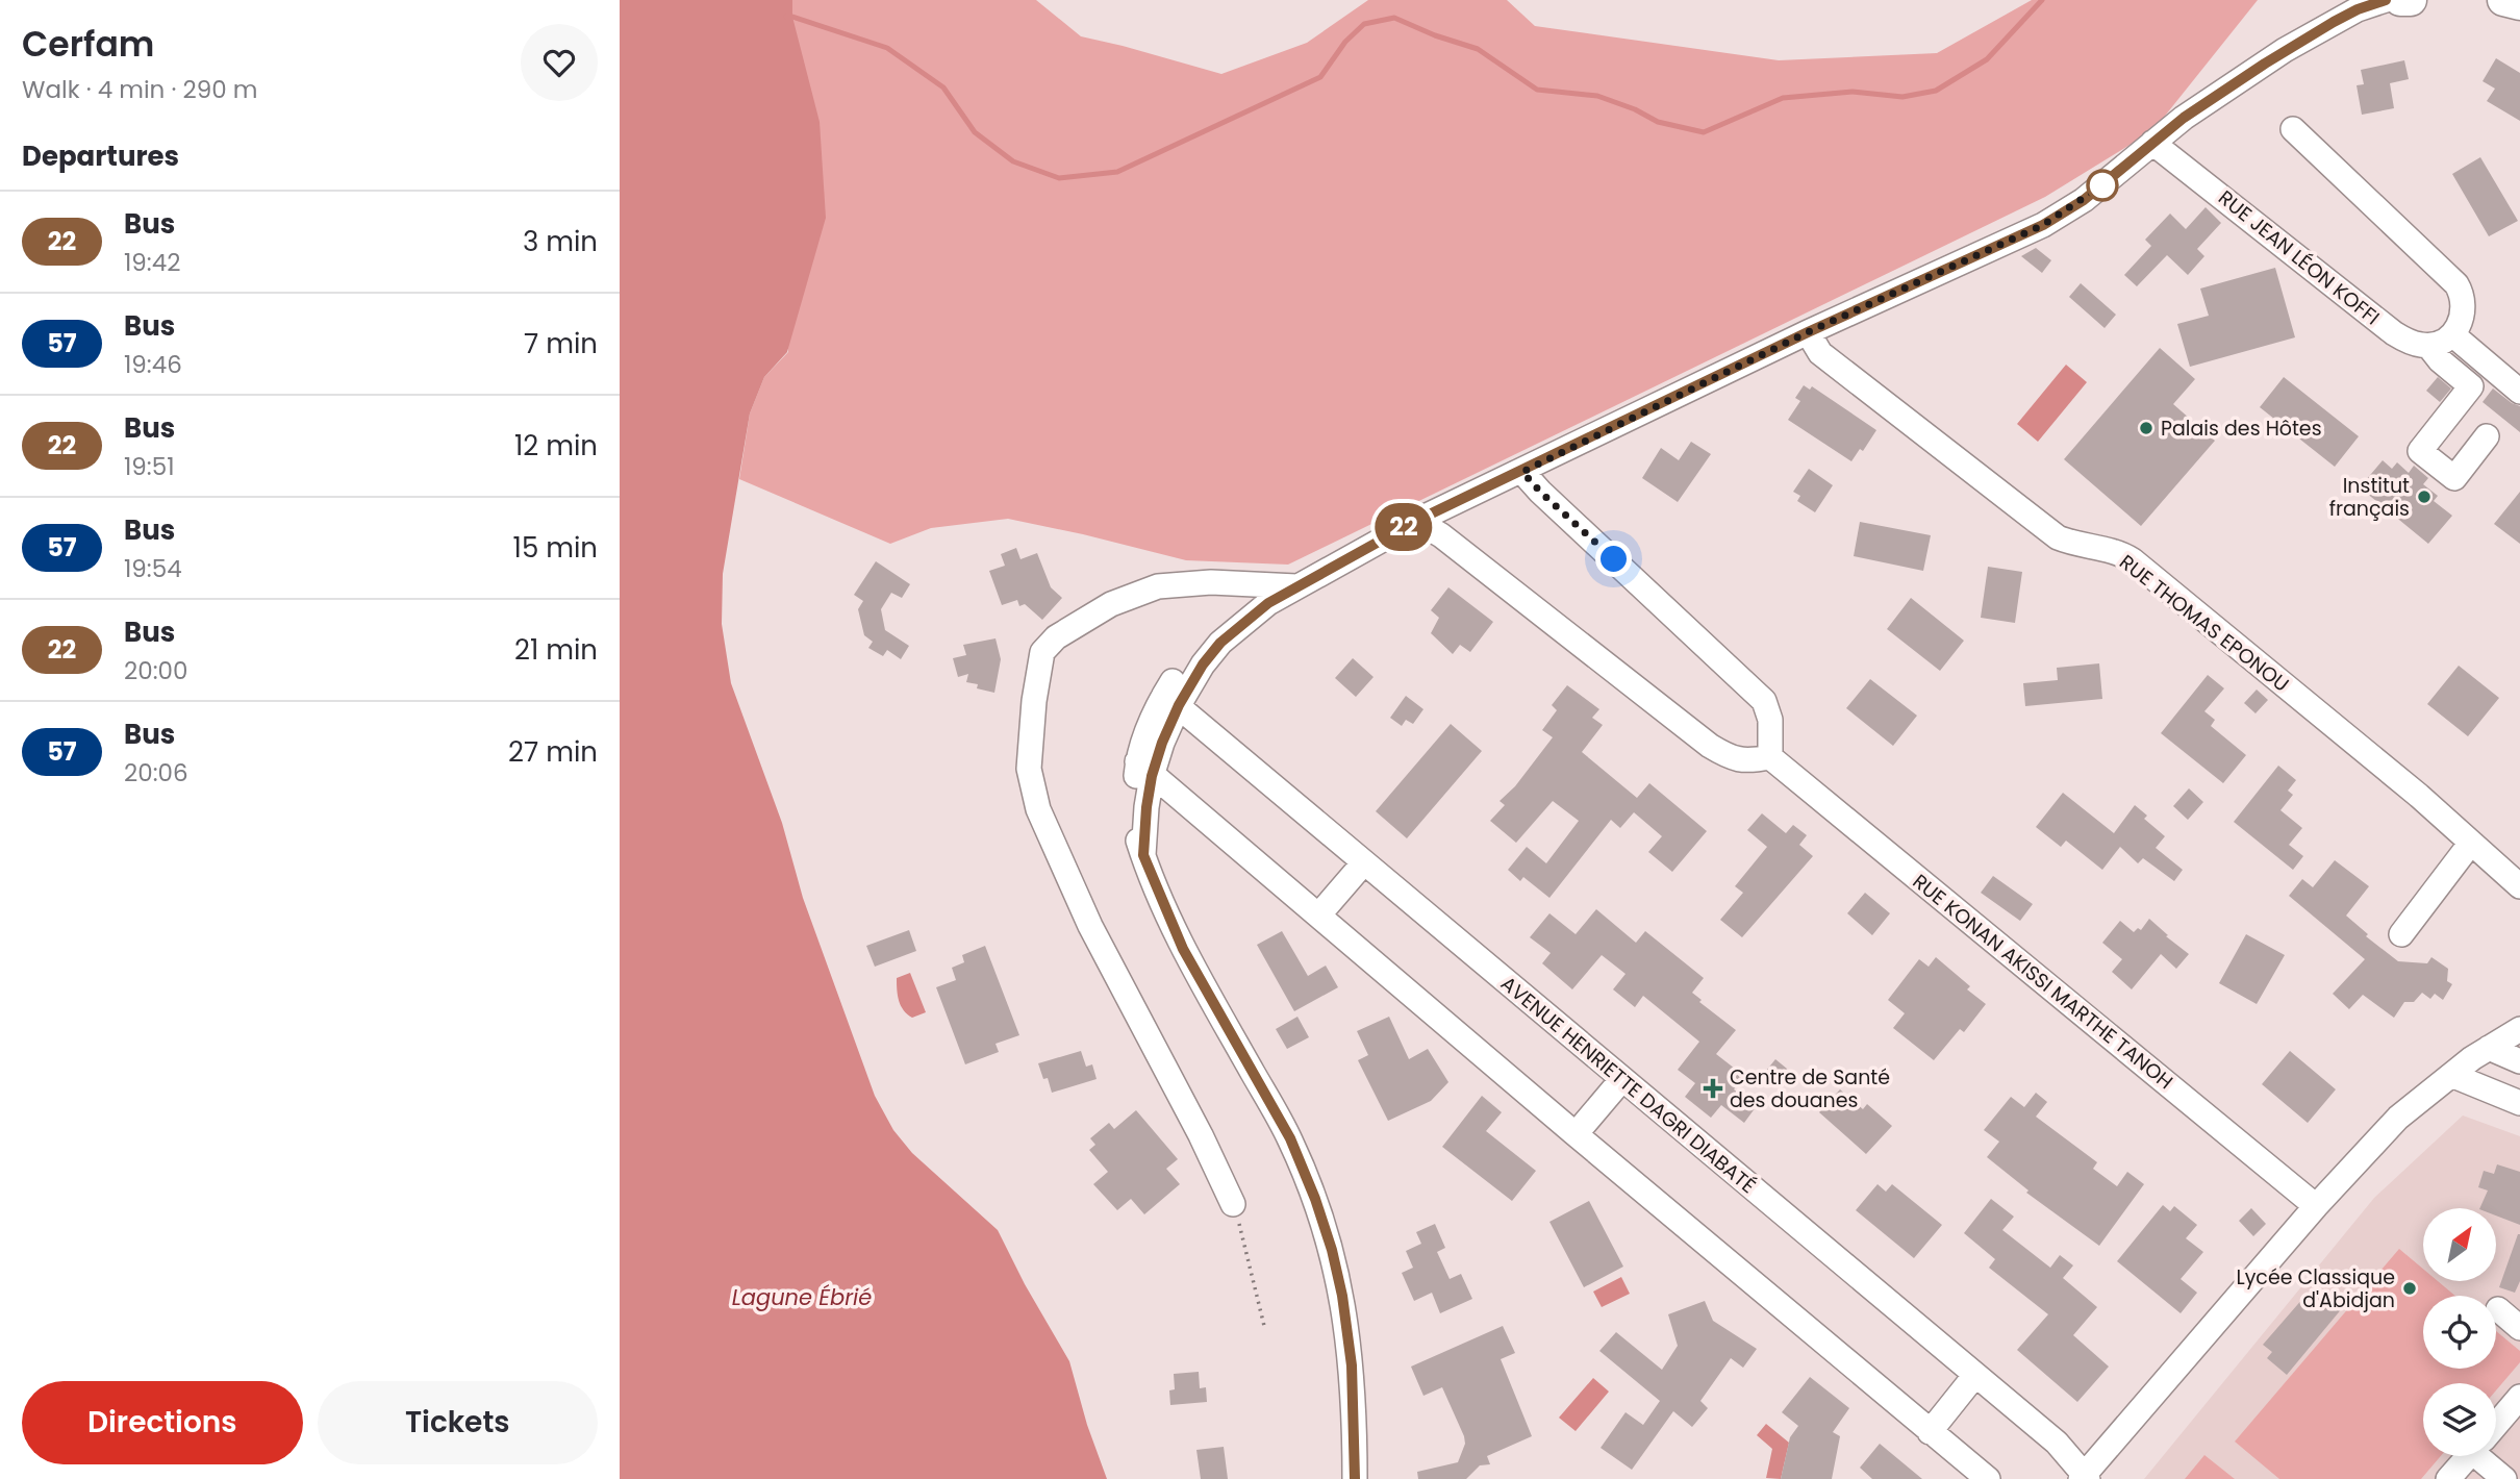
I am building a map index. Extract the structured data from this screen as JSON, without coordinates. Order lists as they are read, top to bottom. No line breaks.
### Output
{"streets":{"street":["RUE JEAN LÉON KOFFI","RUE THOMAS EPONOU","RUE KONAN AKISSI MARTHE TANOH","AVENUE HENRIETTE DAGRI DIABATÉ"]},"water":["Lagune Ébrié"],"places":{"other":["Palais des Hôtes","Institut français","Lycée Classique d'Abidjan"],"health":["Centre de Santé des douanes"]},"lines":["bus line 22"],"north":"top right","page":{"heading":[["Cerfam","Walk · 4 min · 290 m"],"Departures"],"on_map":"22","list":[{"mark":"22","name":"Bus","note":"19:42","value":"3 min"},{"mark":"57","name":"Bus","note":"19:46","value":"7 min"},{"mark":"22","name":"Bus","note":"19:51","value":"12 min"},{"mark":"57","name":"Bus","note":"19:54","value":"15 min"},{"mark":"22","name":"Bus","note":"20:00","value":"21 min"},{"mark":"57","name":"Bus","note":"20:06","value":"27 min"}],"buttons":["Directions","Tickets"]}}
